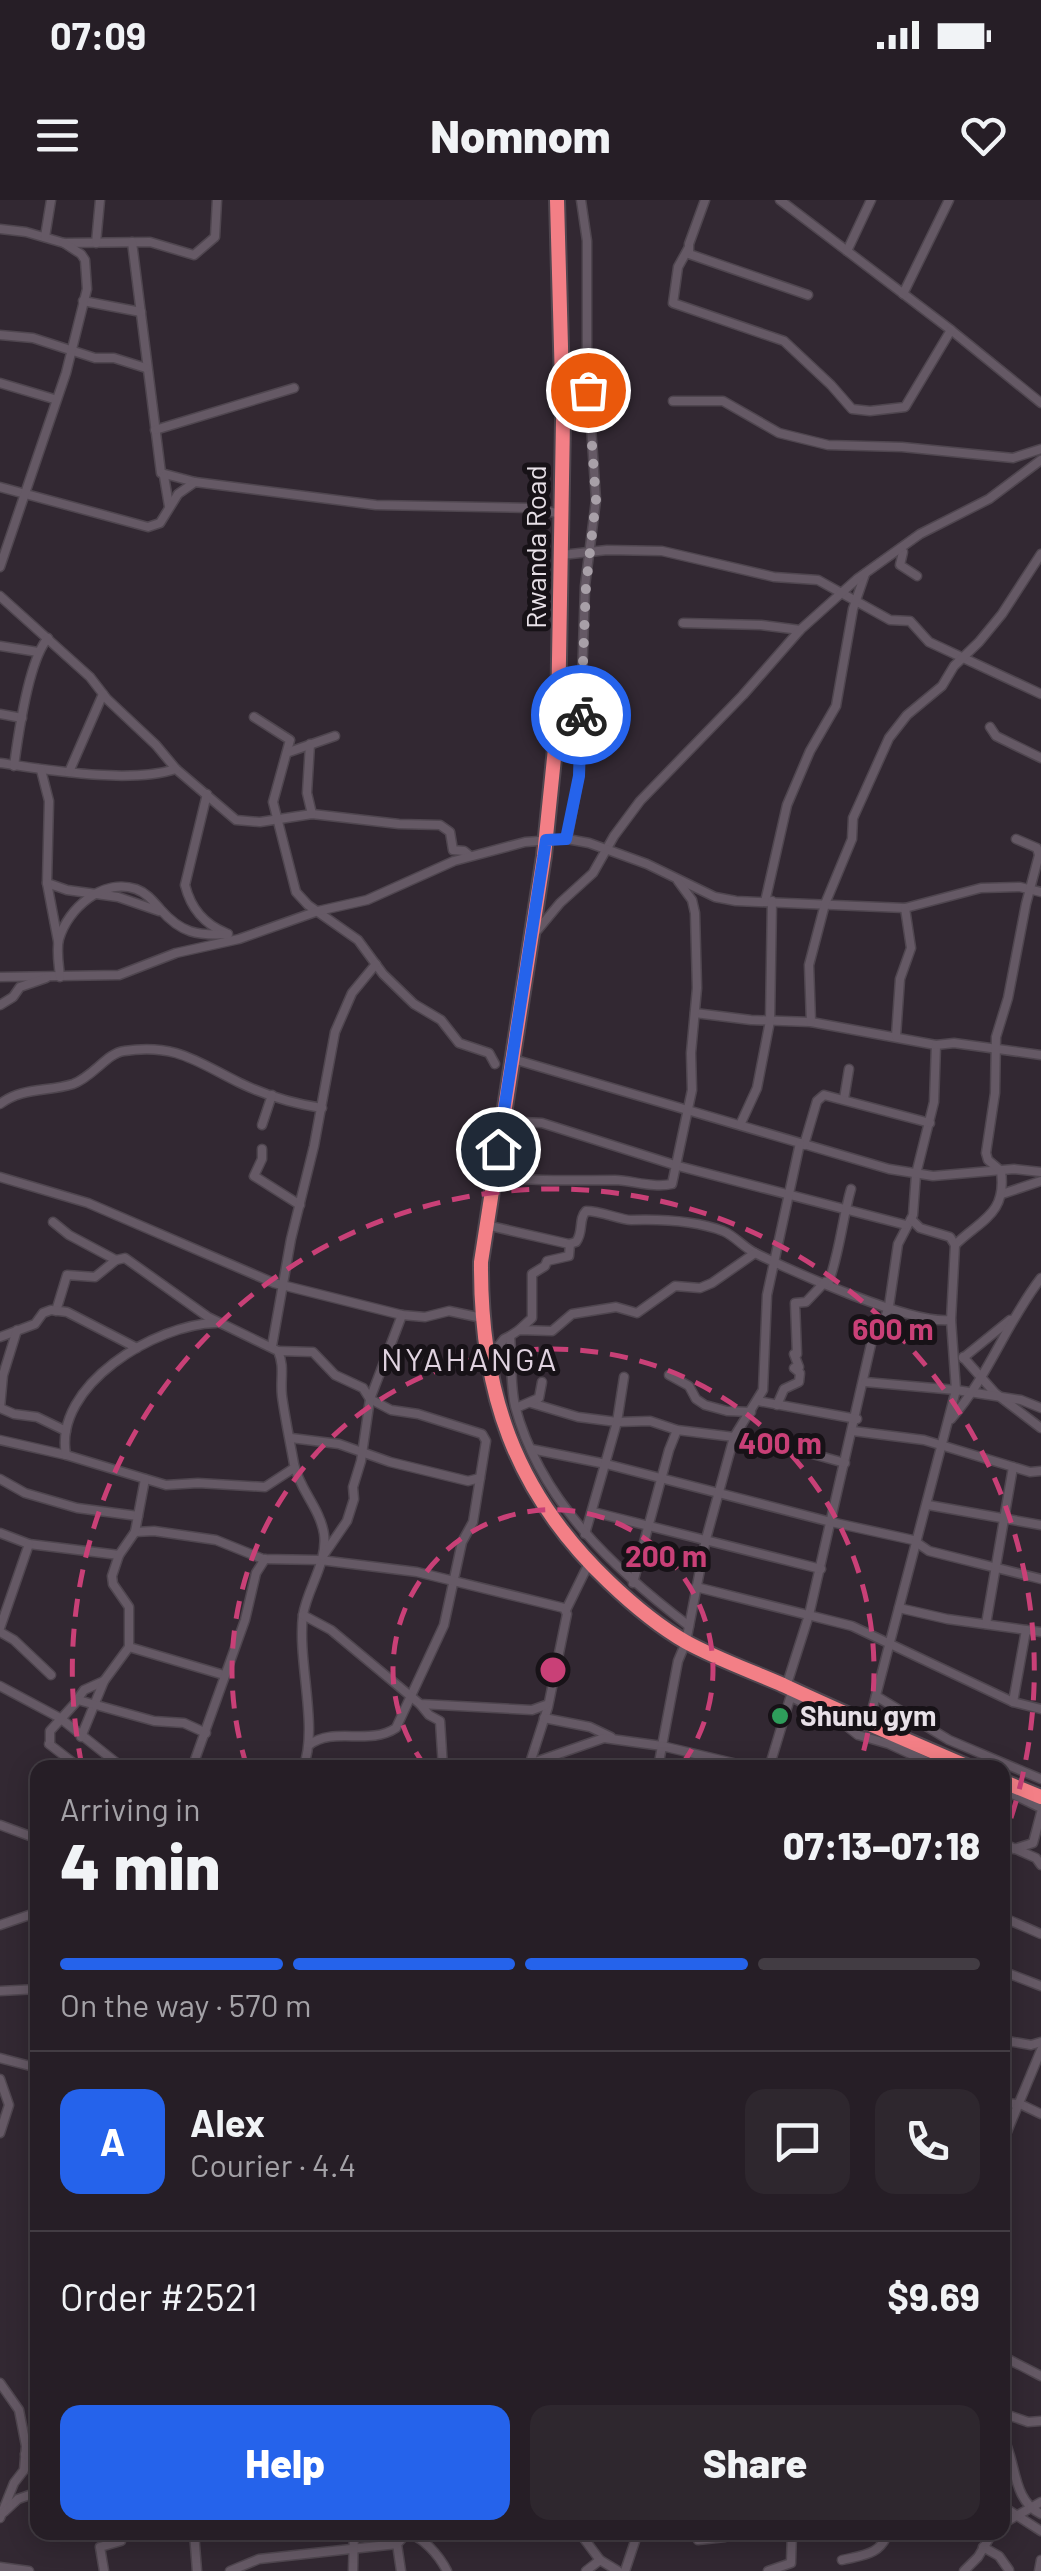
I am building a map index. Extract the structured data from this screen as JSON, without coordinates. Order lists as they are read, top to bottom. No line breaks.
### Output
{"streets":{"highway":["Rwanda Road"]},"districts":["NYAHANGA"],"places":["Shunu gym"],"page":{"status":"07:09","header":"Nomnom","heading":["4 min","Arriving in","07:13–07:18"],"panel":["Alex","Courier · 4.4","Order #2521","$9.69"],"bar":"On the way · 570 m","round":"A","buttons":["Help","Share"]},"rings":["600 m","400 m","200 m"]}
